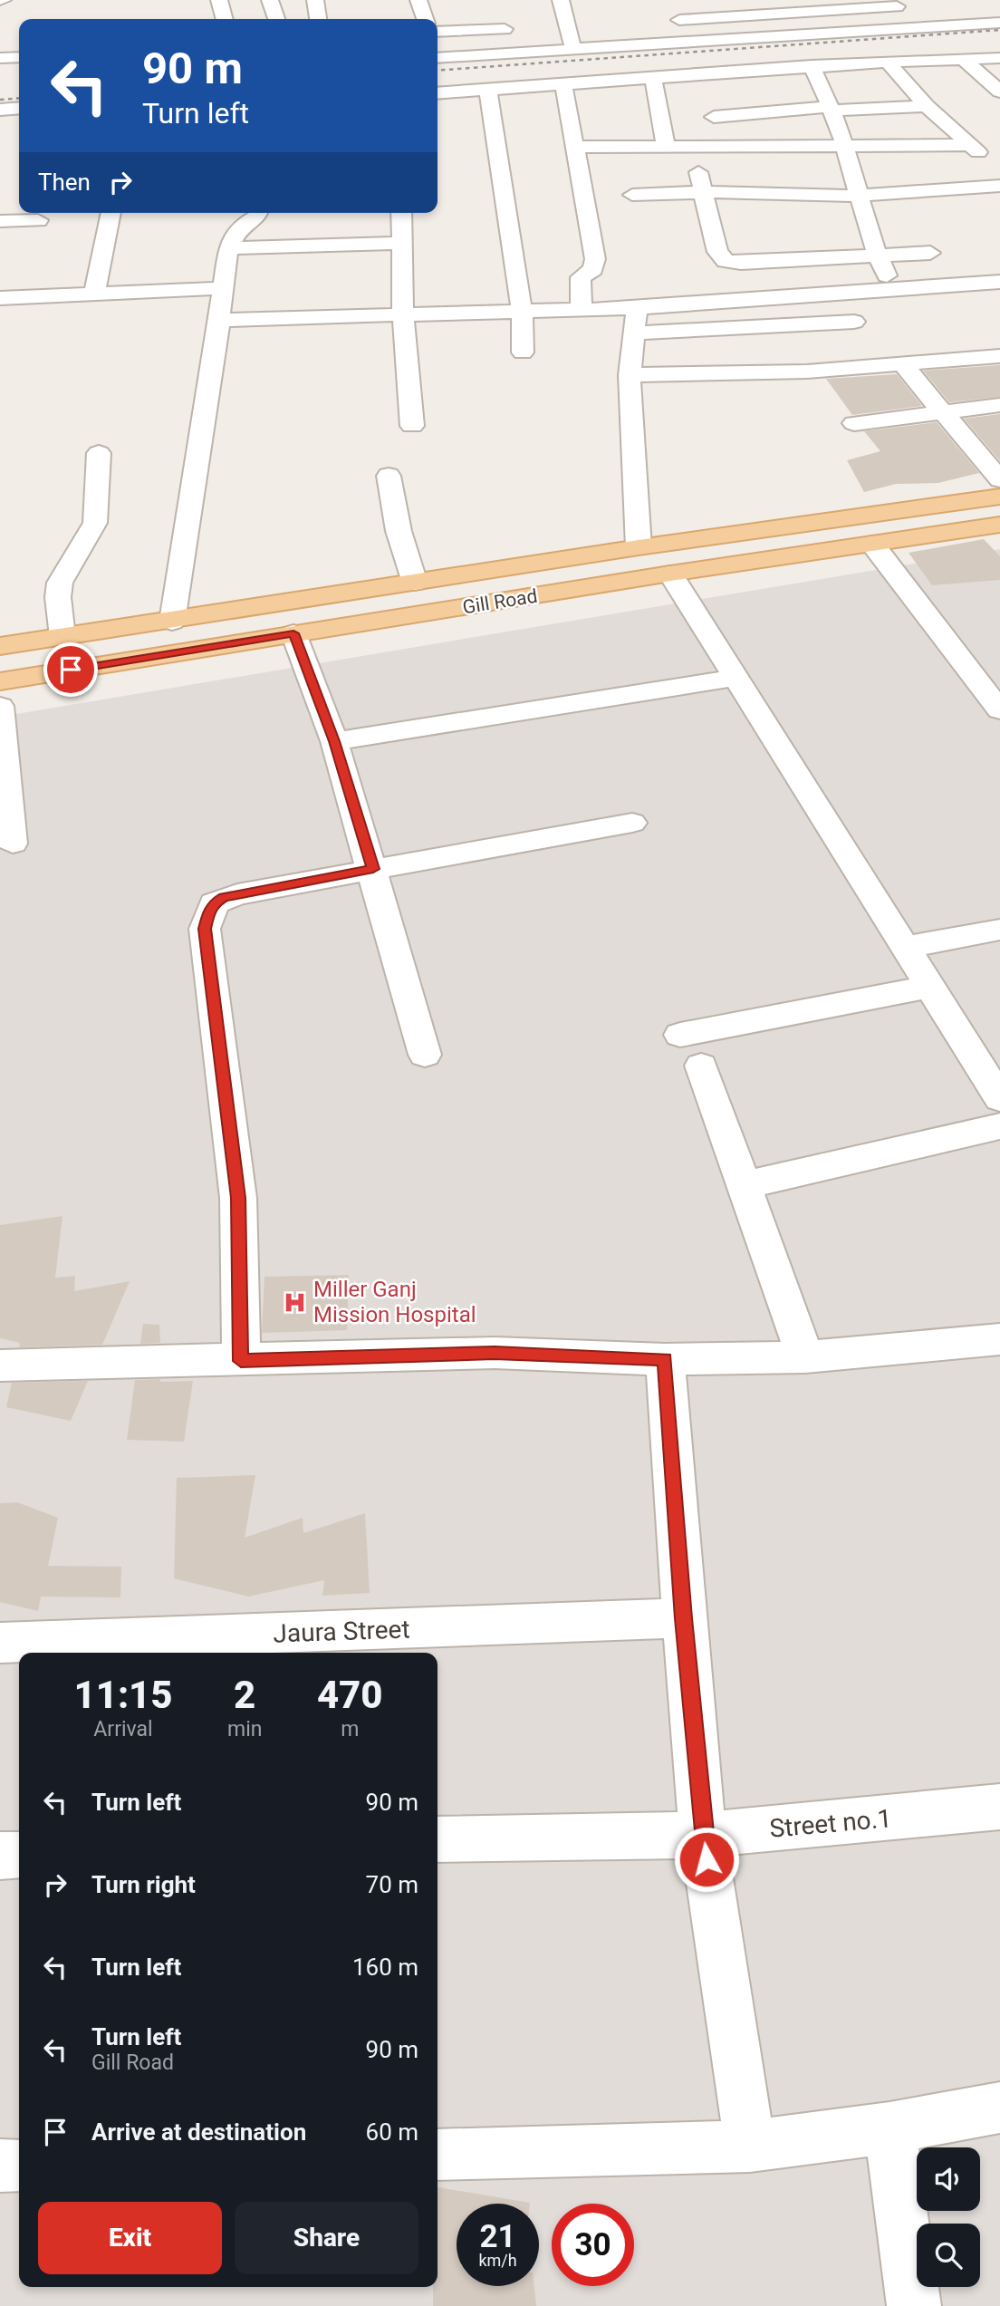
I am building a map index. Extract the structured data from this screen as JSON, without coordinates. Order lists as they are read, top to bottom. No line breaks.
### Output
{"streets":{"main road":["Gill Road"],"street":["Jaura Street","Street no.1"]},"places":{"hospital":["Miller Ganj Mission Hospital"]},"page":{"turn":["90 m","Turn left"],"then":"Then","eta":["11:15","Arrival","2","min","470","m"],"list":[{"name":"Turn left","value":"90 m"},{"name":"Turn right","value":"70 m"},{"name":"Turn left","value":"160 m"},{"name":"Turn left","note":"Gill Road","value":"90 m"},{"name":"Arrive at destination","value":"60 m"}],"buttons":["Exit","Share"],"speed":"21 km/h","limit":"30"}}
